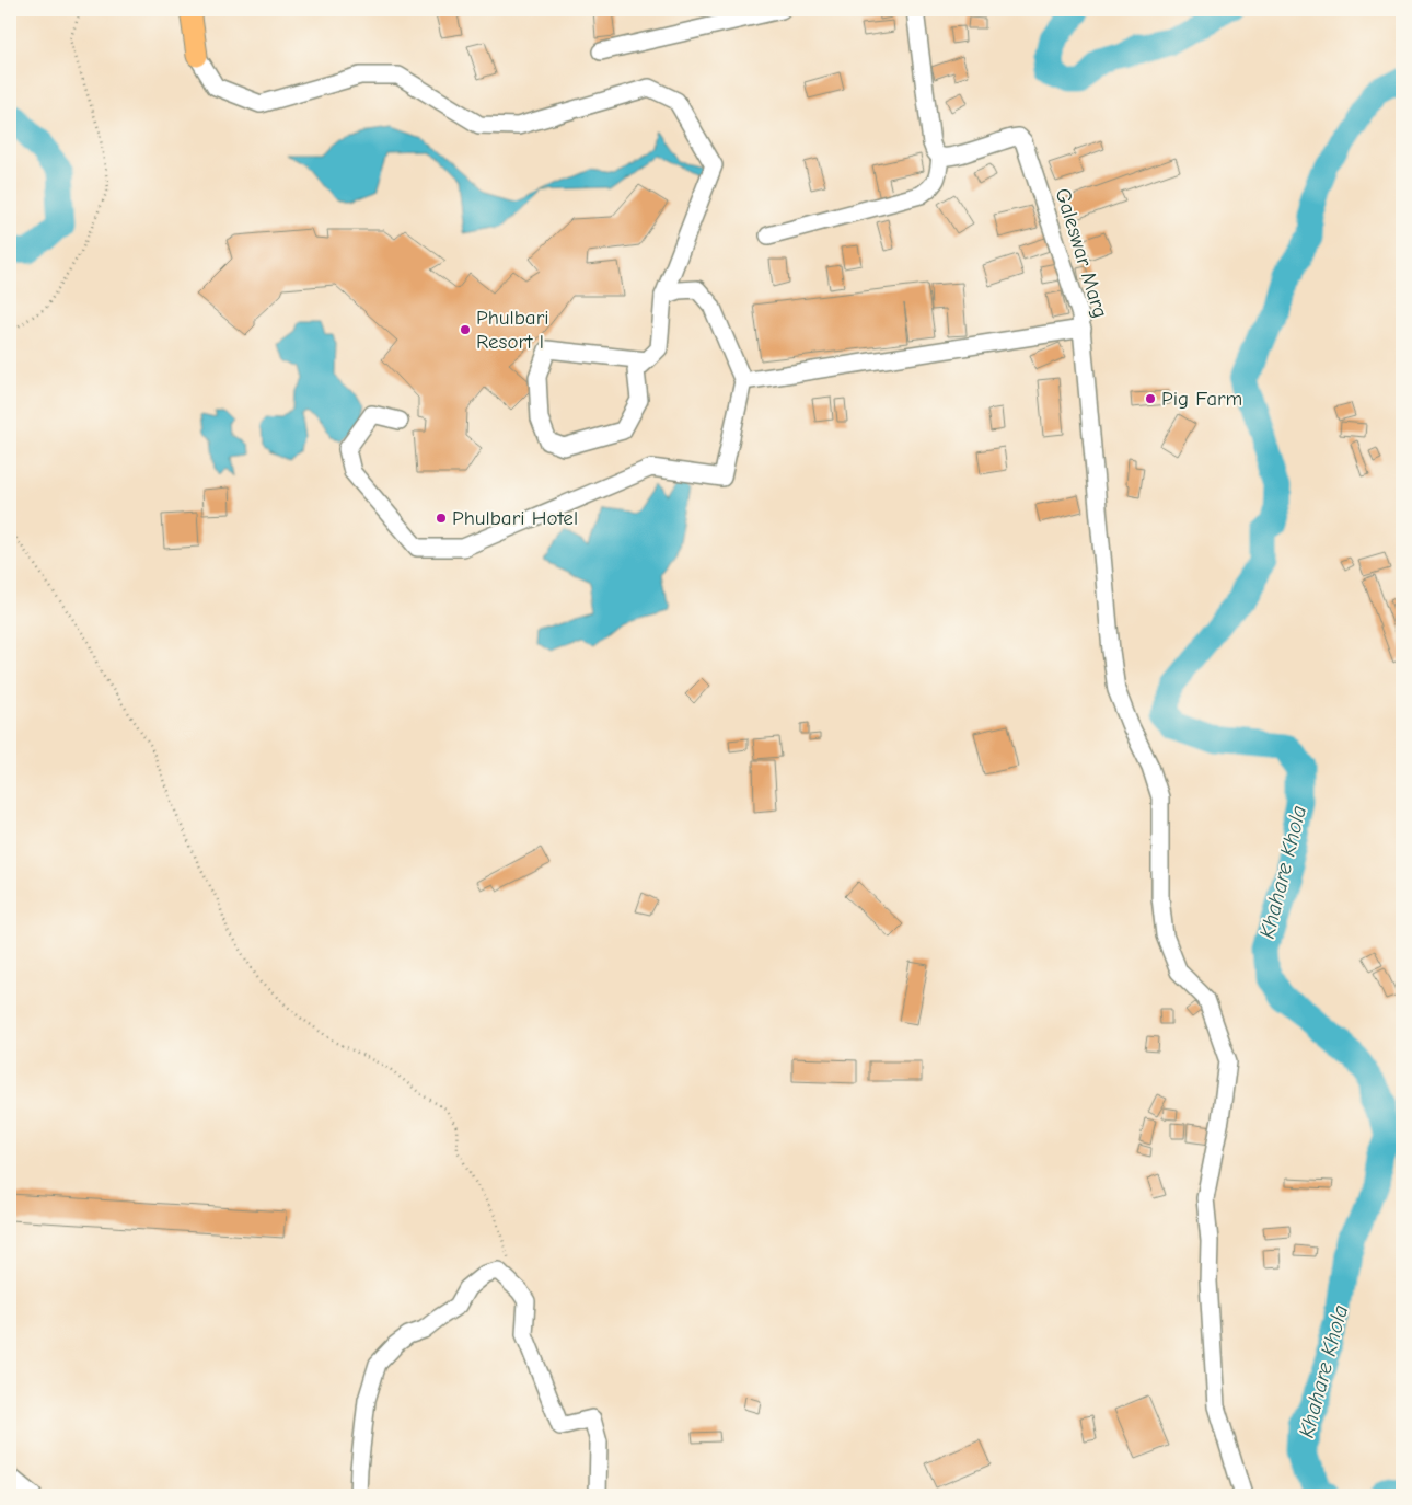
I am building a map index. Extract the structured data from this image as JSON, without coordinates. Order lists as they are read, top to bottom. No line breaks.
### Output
{"streets":{"street":["Galeswar Marg"]},"water":["Khahare Khola"],"places":["Phulbari Resort l","Pig Farm","Phulbari Hotel"]}
